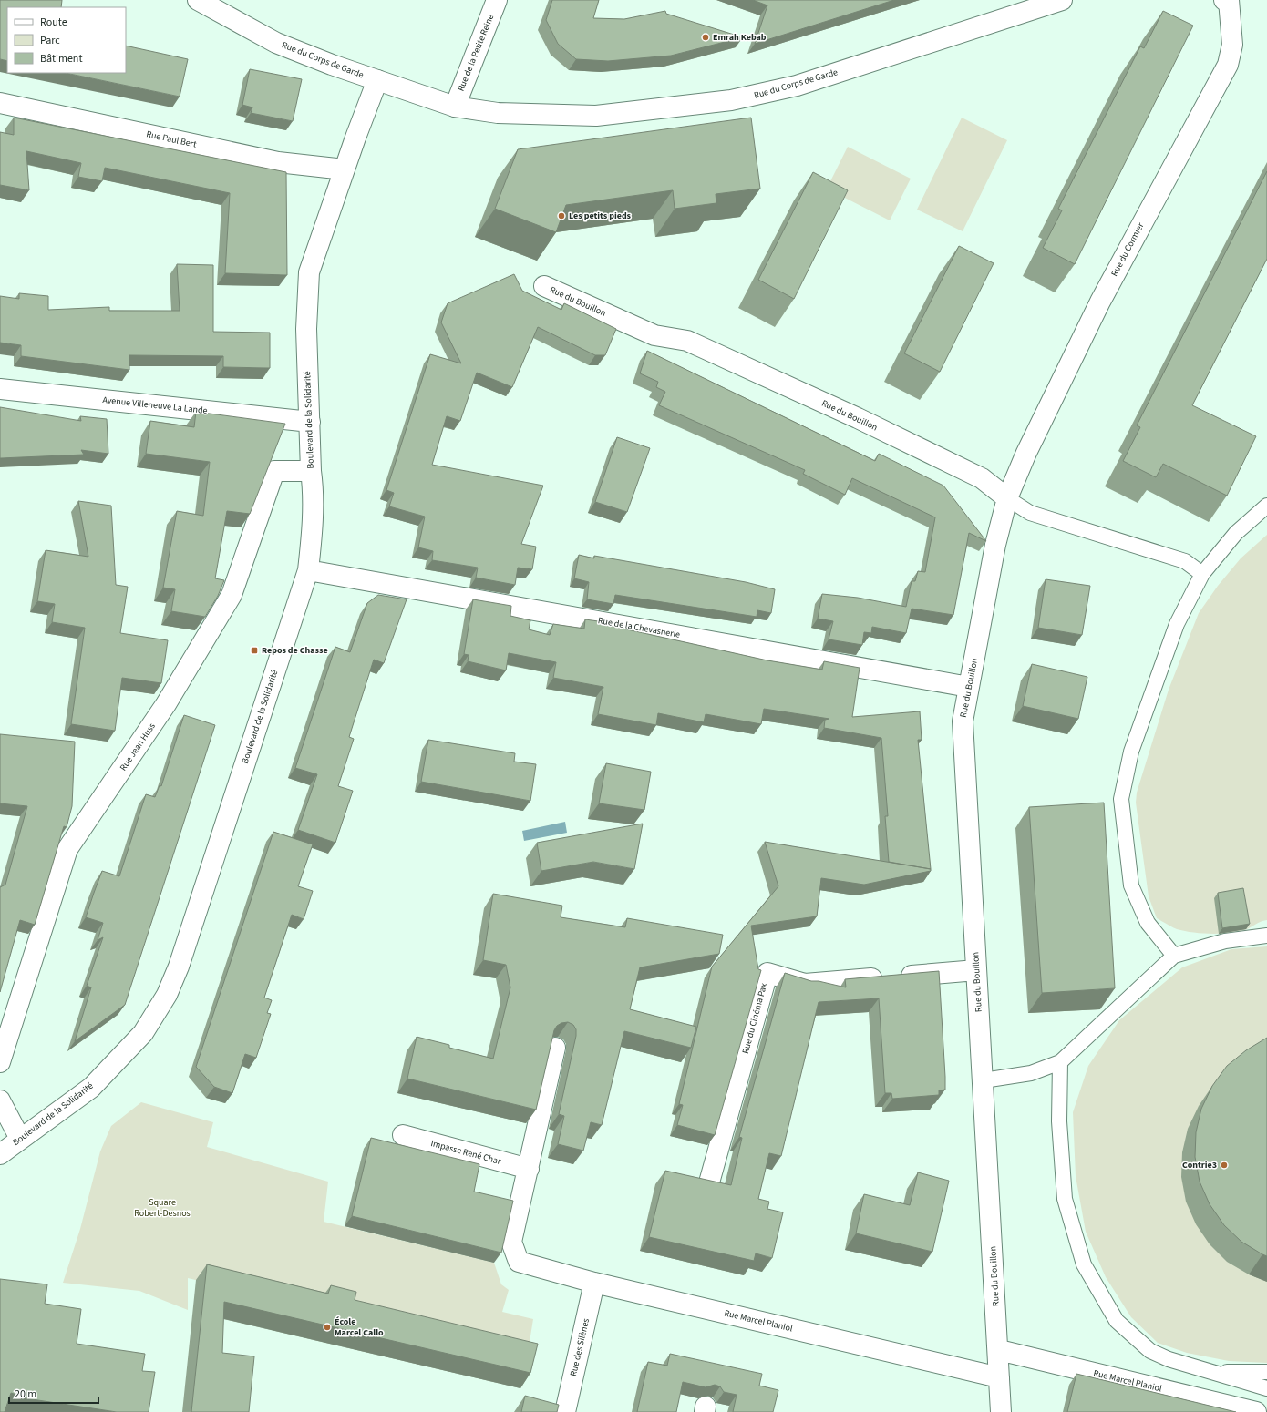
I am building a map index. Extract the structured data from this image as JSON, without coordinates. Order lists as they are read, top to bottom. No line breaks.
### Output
{"streets":{"street":["Rue de la Petite Reine","Rue du Corps de Garde","Rue Paul Bert","Rue du Cormier","Rue du Bouillon","Avenue Villeneuve La Lande","Boulevard de la Solidarité","Rue de la Chevasnerie","Rue Jean Huss","Rue du Cinéma Pax","Impasse René Char","Rue Marcel Planiol","Rue des Silènes"]},"crossings":[["Rue de la Petite Reine","Rue du Corps de Garde"],["Rue du Corps de Garde","Boulevard de la Solidarité"],["Rue Paul Bert","Boulevard de la Solidarité"],["Rue du Cormier","Rue du Bouillon"],["Rue du Bouillon","Rue de la Chevasnerie"],["Rue du Bouillon","Rue du Cinéma Pax"],["Rue du Bouillon","Rue Marcel Planiol"],["Avenue Villeneuve La Lande","Boulevard de la Solidarité"],["Boulevard de la Solidarité","Rue de la Chevasnerie"],["Boulevard de la Solidarité","Rue Jean Huss"],["Impasse René Char","Rue Marcel Planiol"],["Rue Marcel Planiol","Rue des Silènes"]],"parks":["Square Robert-Desnos"],"places":{"other":["Emrah Kebab","Les petits pieds","Contrie3","École Marcel Callo"],"transit":["Repos de Chasse"]},"legend":["Route","Parc","Bâtiment"],"scale_bar":"20 m"}
